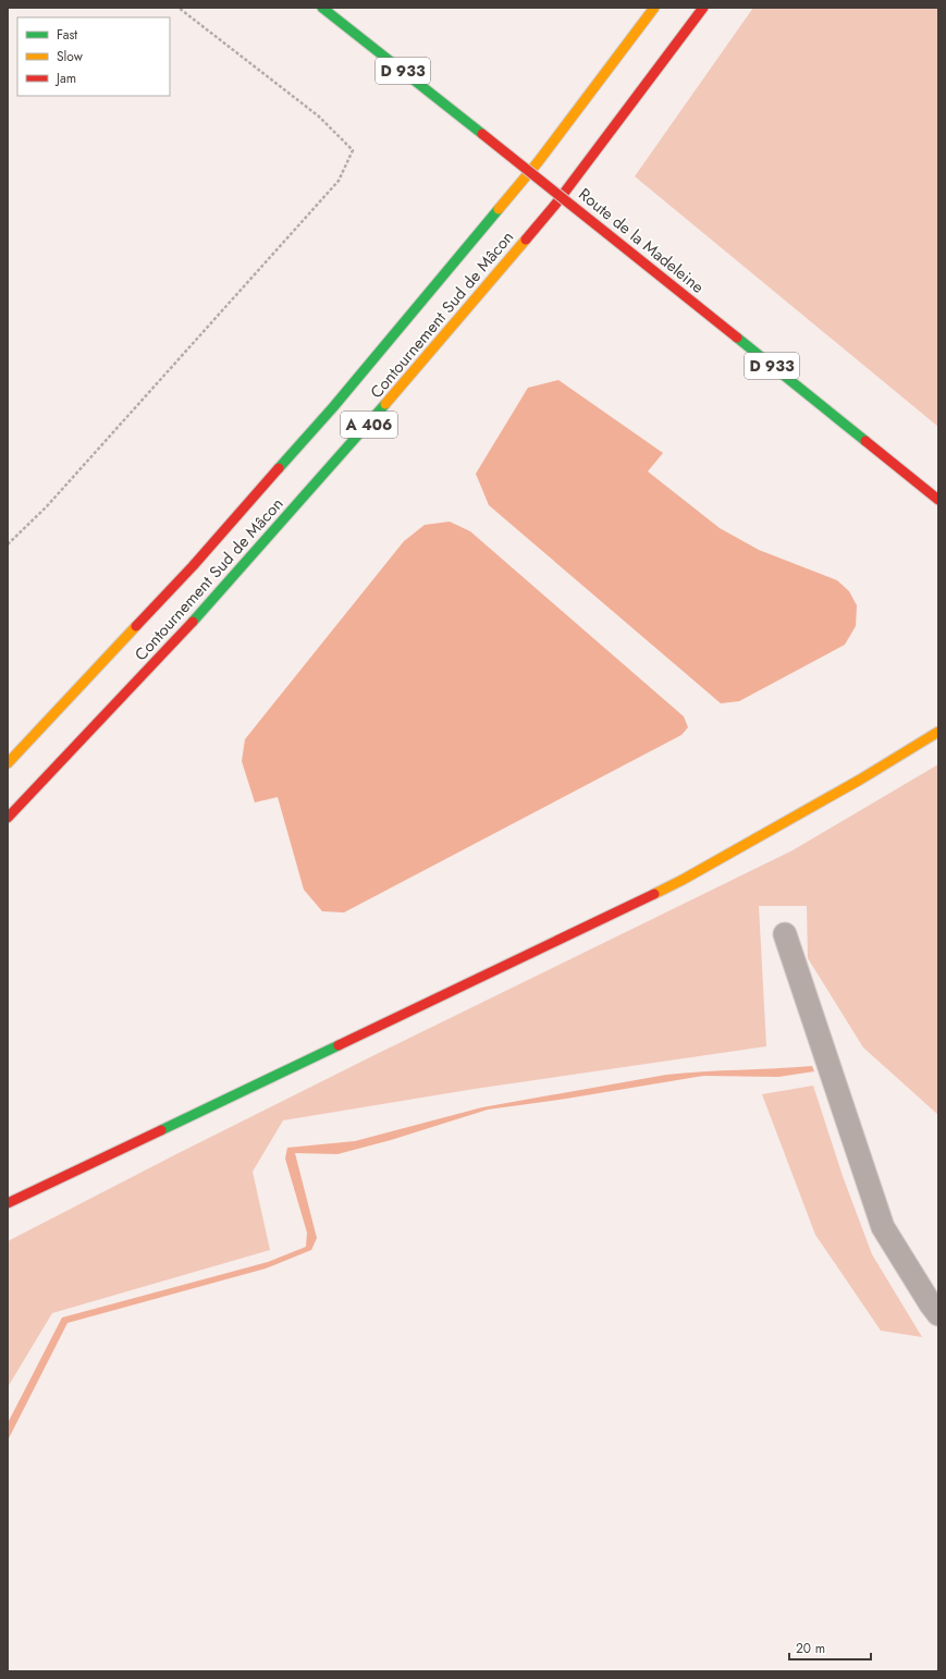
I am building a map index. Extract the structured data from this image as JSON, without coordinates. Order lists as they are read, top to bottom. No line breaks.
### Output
{"streets":{"main road":["D 933","Route de la Madeleine","Contournement Sud de Mâcon","A 406"]},"legend":["Fast","Slow","Jam"],"scale_bar":"20 m"}
